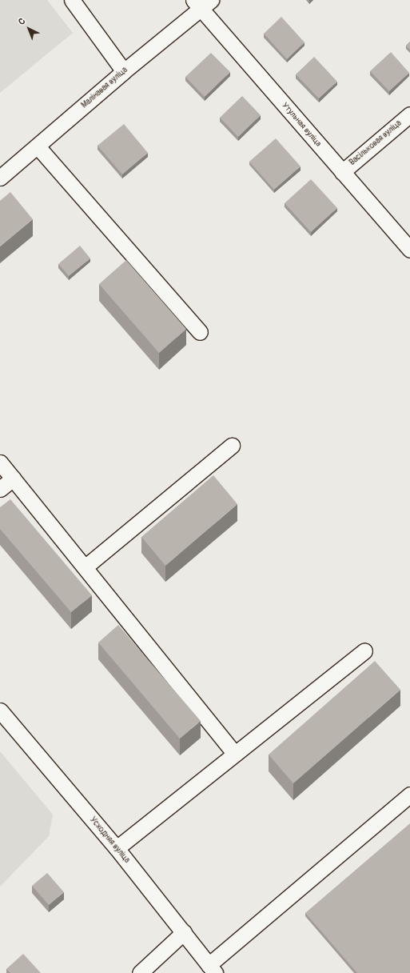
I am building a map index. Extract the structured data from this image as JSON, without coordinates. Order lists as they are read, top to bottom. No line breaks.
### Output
{"streets":{"street":["Малінавая вуліца","Утульная вуліца","Васільковая вуліца","Усходняя вуліца"]},"crossings":[["Малінавая вуліца","Утульная вуліца"],["Утульная вуліца","Васільковая вуліца"]],"north":"top left"}
